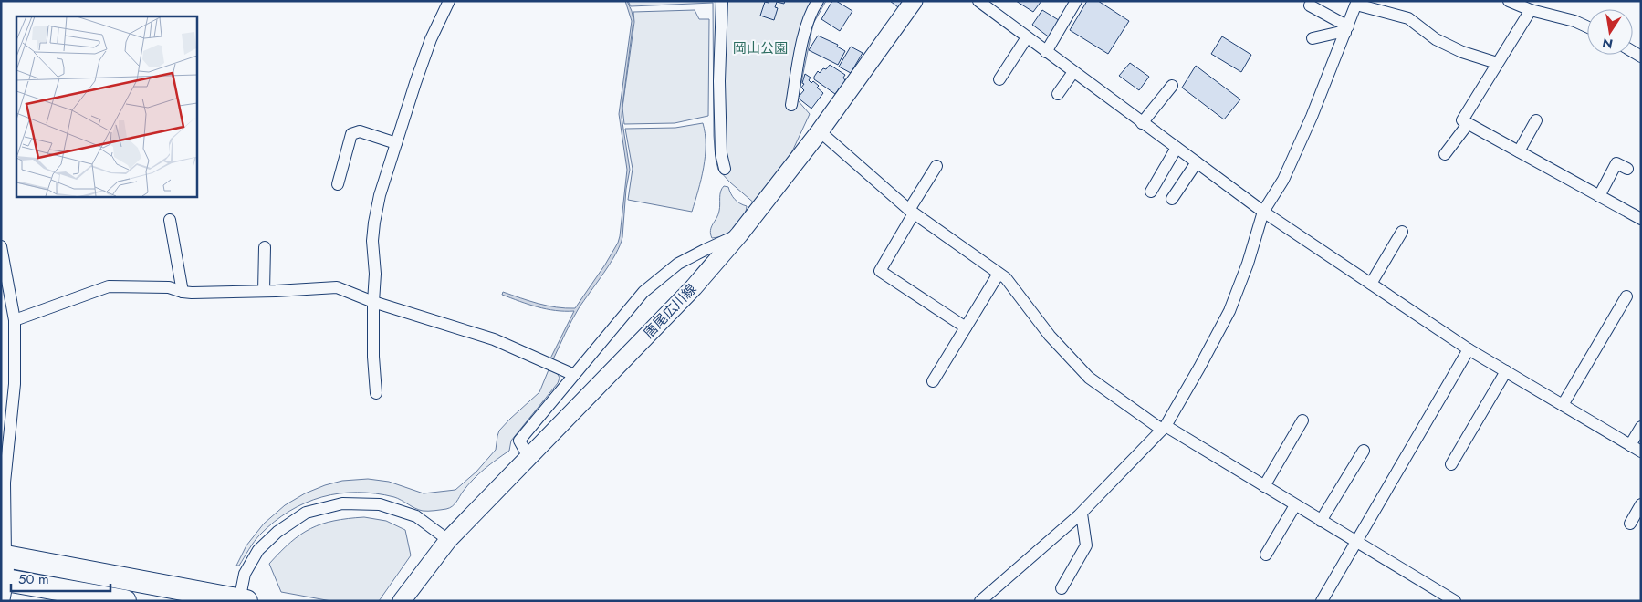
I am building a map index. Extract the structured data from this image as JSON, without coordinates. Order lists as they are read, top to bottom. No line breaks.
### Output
{"streets":{"main road":["唐尾広川線"]},"parks":["岡山公園"],"scale_bar":"50 m","north":"bottom"}
